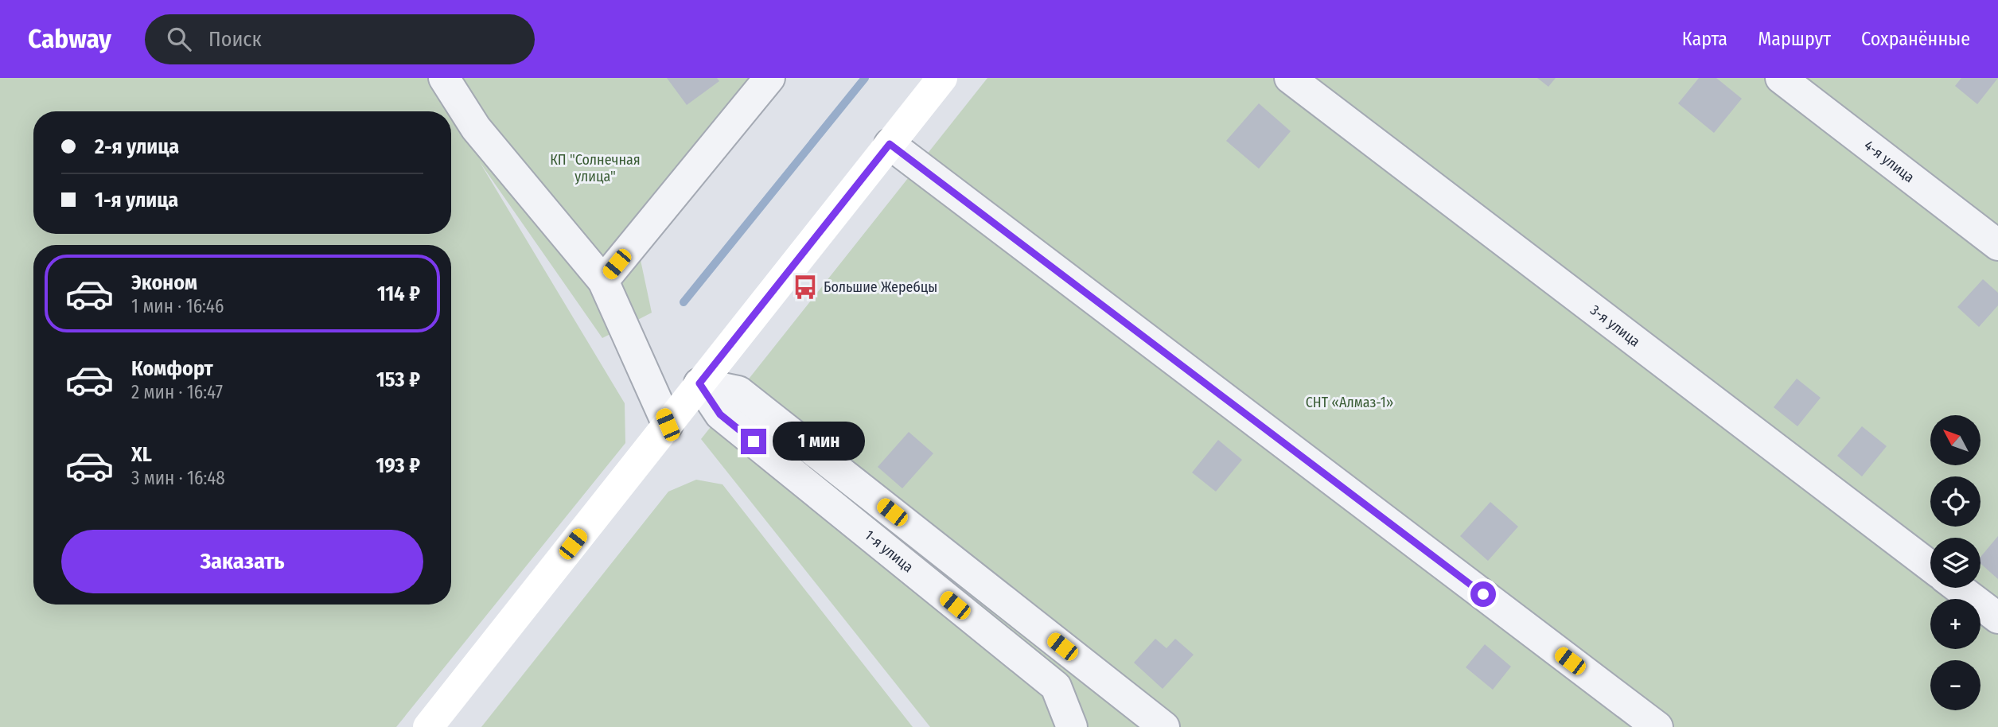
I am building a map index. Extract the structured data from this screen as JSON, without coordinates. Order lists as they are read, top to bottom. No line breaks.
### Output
{"streets":{"street":["4-я улица","3-я улица","1-я улица"]},"parks":["КП \"Солнечная улица\"","СНТ «Алмаз-1»"],"places":{"bus stop":["Большие Жеребцы"]},"north":"top left","page":{"header":"Cabway","search":"Поиск","nav":["Карта","Маршрут","Сохранённые"],"banner":["2-я улица","1-я улица"],"list":[{"name":"Эконом","note":"1 мин · 16:46","value":"114 ₽"},{"name":"Комфорт","note":"2 мин · 16:47","value":"153 ₽"},{"name":"XL","note":"3 мин · 16:48","value":"193 ₽"}],"map_buttons":["+","−"],"bubble":"1 мин","buttons":"Заказать"}}
